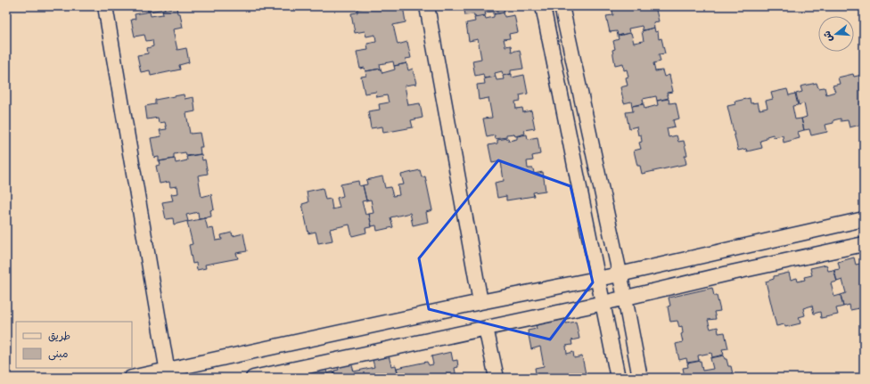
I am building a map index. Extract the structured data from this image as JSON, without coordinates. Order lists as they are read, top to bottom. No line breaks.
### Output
{"legend":["طريق","مبنى"],"north":"left"}
